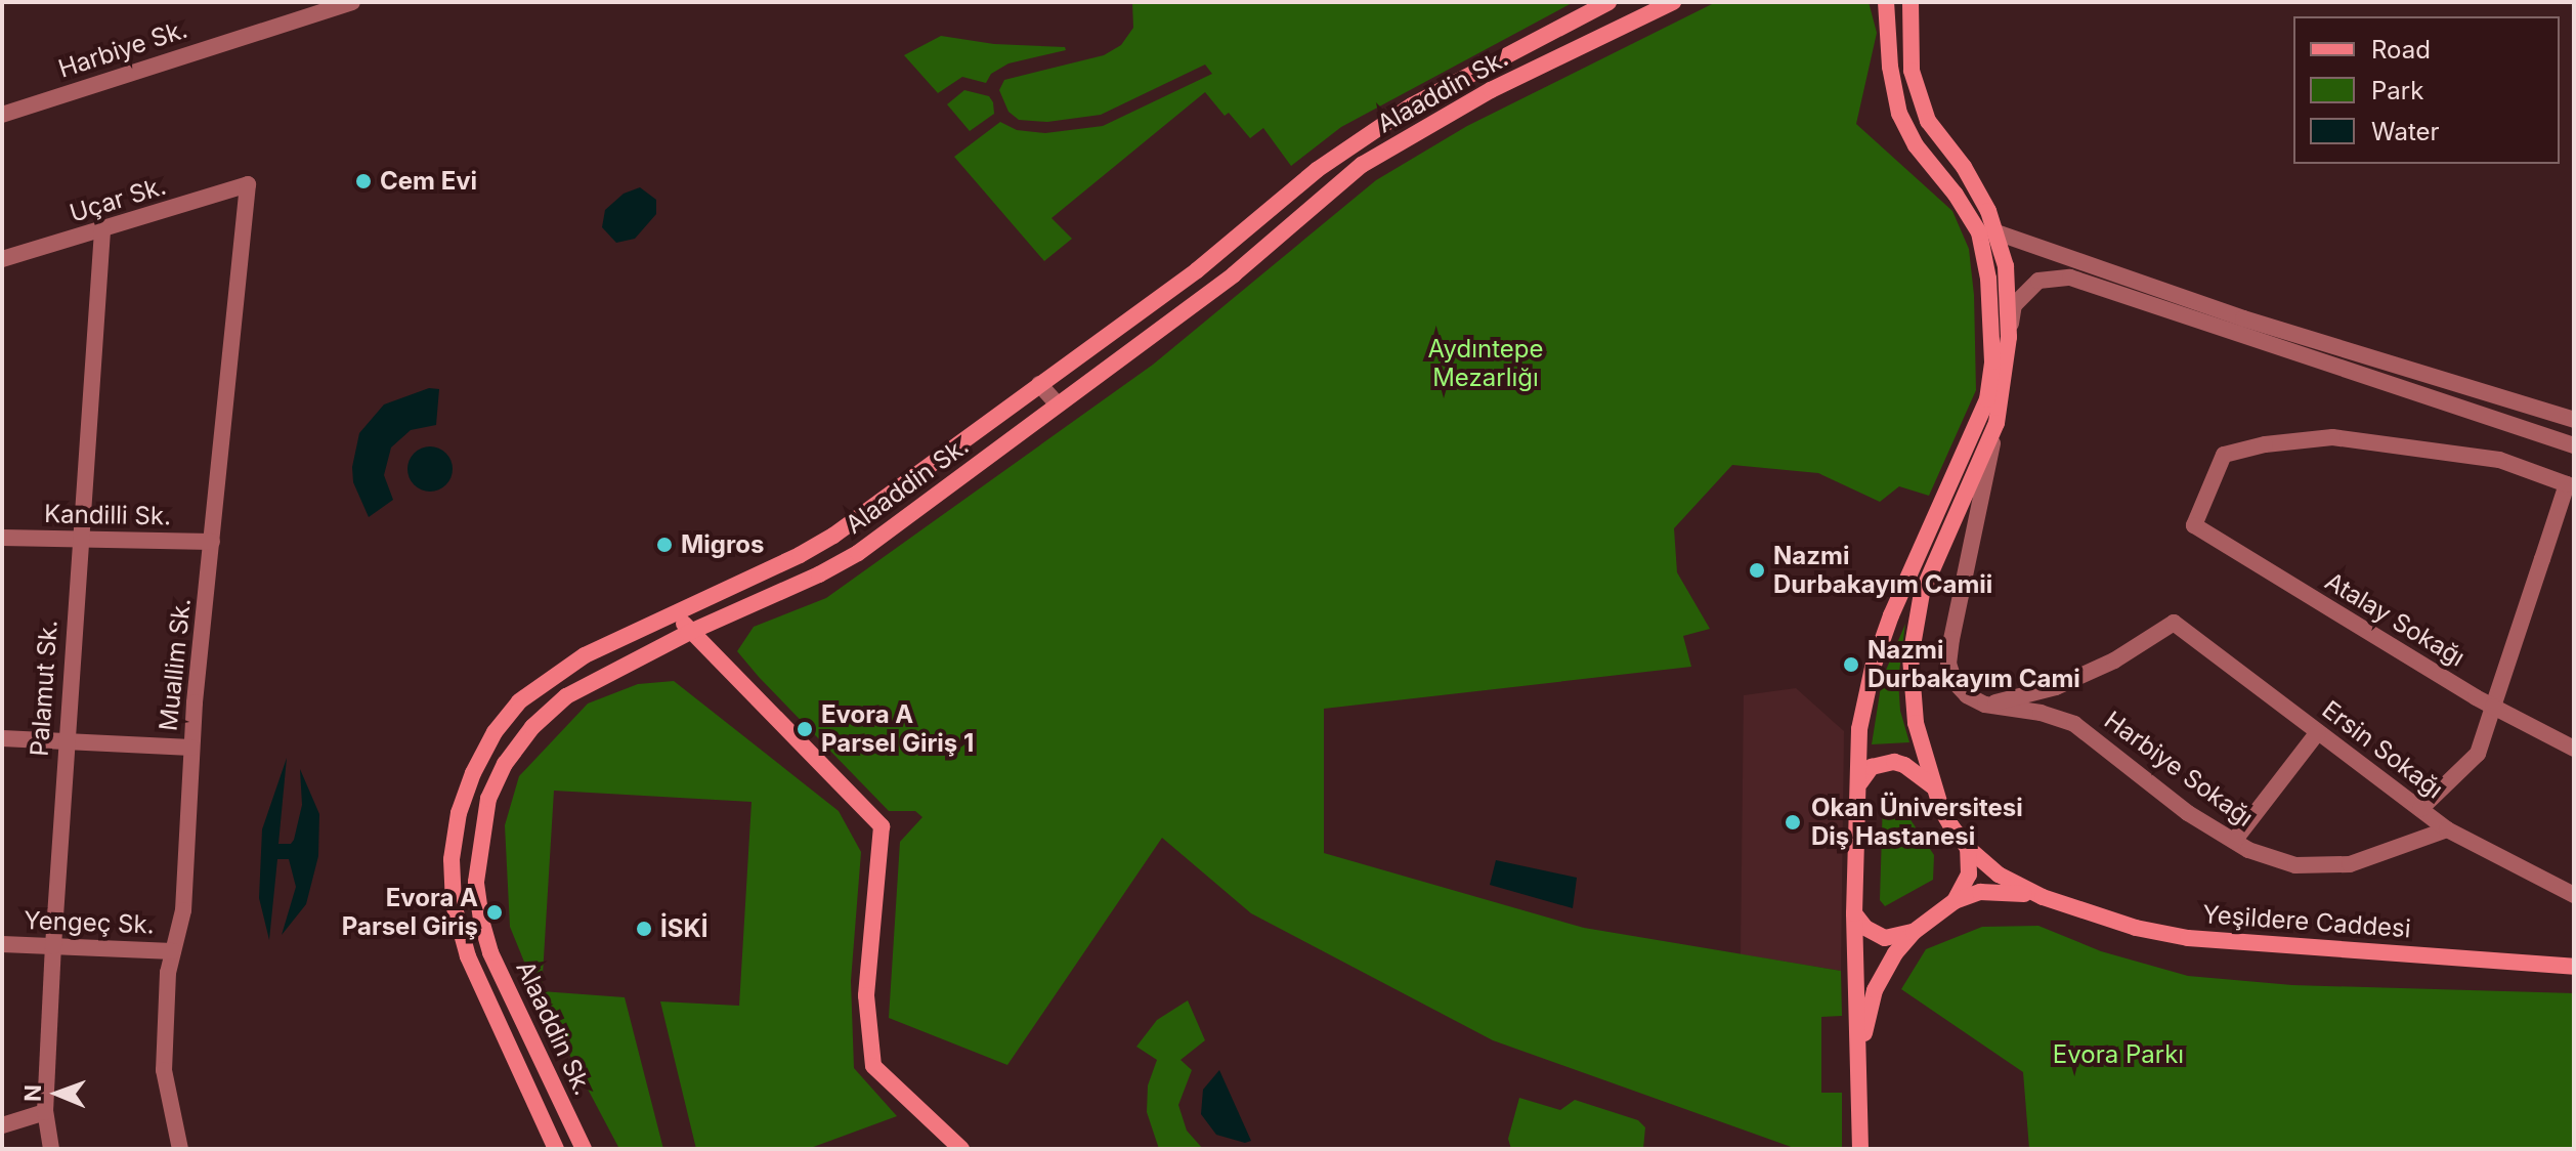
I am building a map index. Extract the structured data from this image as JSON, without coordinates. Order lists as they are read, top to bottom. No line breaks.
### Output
{"streets":{"street":["Harbiye Sk.","Alaaddin Sk.","Uçar Sk.","Kandilli Sk.","Atalay Sokağı","Muallim Sk.","Palamut Sk.","Ersin Sokağı","Harbiye Sokağı","Yeşildere Caddesi","Yengeç Sk."]},"crossings":[["Uçar Sk.","Muallim Sk."],["Uçar Sk.","Palamut Sk."],["Kandilli Sk.","Muallim Sk."],["Kandilli Sk.","Palamut Sk."],["Muallim Sk.","Yengeç Sk."],["Palamut Sk.","Yengeç Sk."],["Ersin Sokağı","Harbiye Sokağı"],["Harbiye Sokağı","Yeşildere Caddesi"]],"parks":["Aydıntepe Mezarlığı","Evora Parkı"],"places":["Cem Evi","Migros","Nazmi Durbakayım Camii","Nazmi Durbakayım Cami","Evora A Parsel Giriş 1","Okan Üniversitesi Diş Hastanesi","Evora A Parsel Giriş","İSKİ"],"legend":["Road","Park","Water"],"north":"left"}
